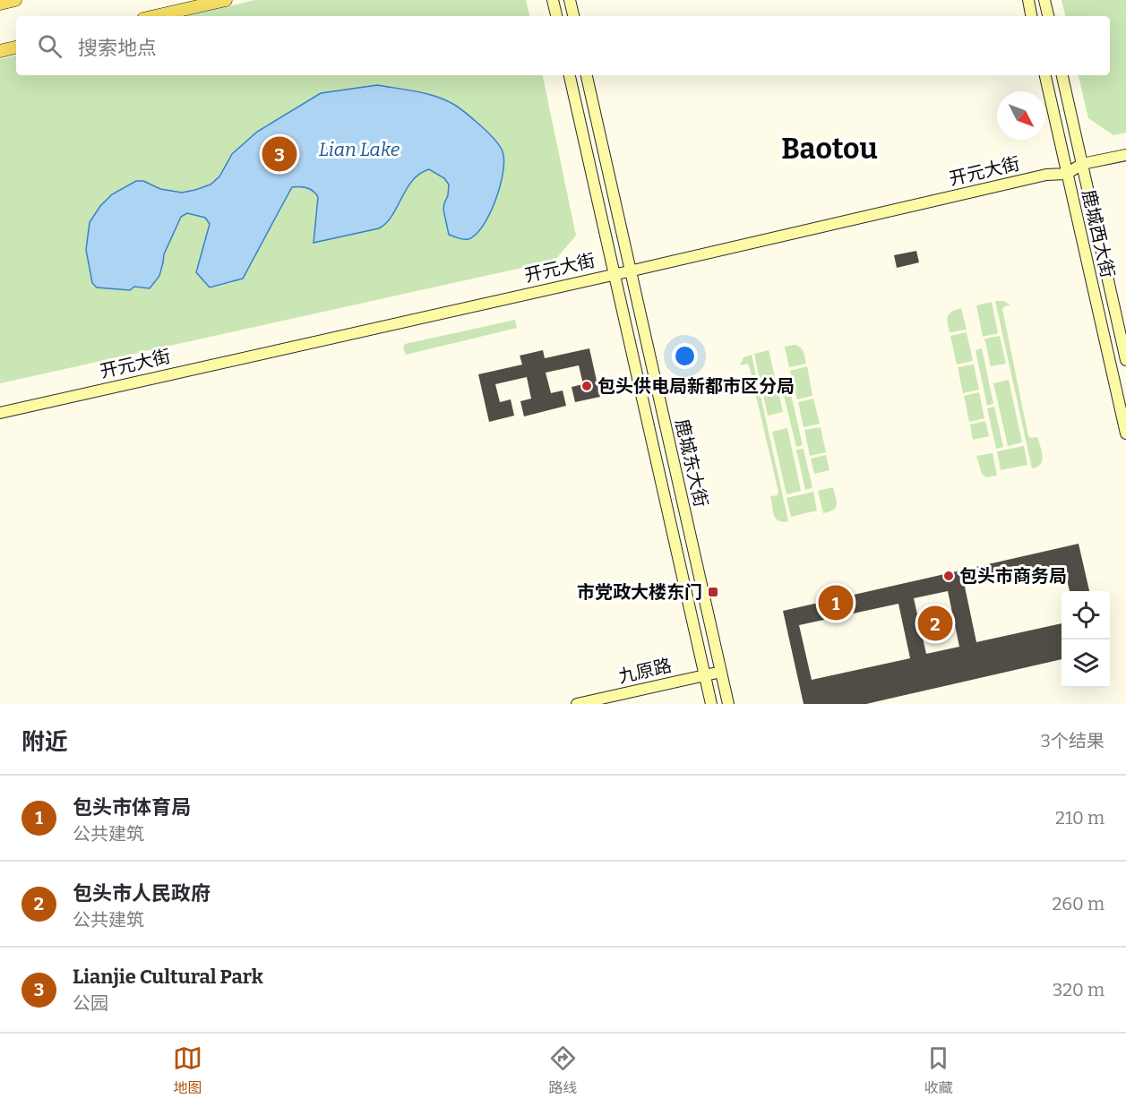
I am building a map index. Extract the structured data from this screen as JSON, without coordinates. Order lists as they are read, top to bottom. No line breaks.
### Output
{"streets":{"main road":["开元大街","鹿城西大街","鹿城东大街","九原路"]},"crossings":[["开元大街","鹿城西大街"],["开元大街","鹿城东大街"],["鹿城东大街","九原路"]],"districts":["Baotou"],"water":["Lian Lake"],"places":{"other":["包头供电局新都市区分局","包头市商务局"],"transit":["市党政大楼东门"]},"north":"bottom right","page":{"search":"搜索地点","pins":["3","1","2"],"heading":["附近","3个结果"],"list":[{"mark":"1","name":"包头市体育局","note":"公共建筑","value":"210 m"},{"mark":"2","name":"包头市人民政府","note":"公共建筑","value":"260 m"},{"mark":"3","name":"Lianjie Cultural Park","note":"公园","value":"320 m"}],"nav":["地图","路线","收藏"]}}
